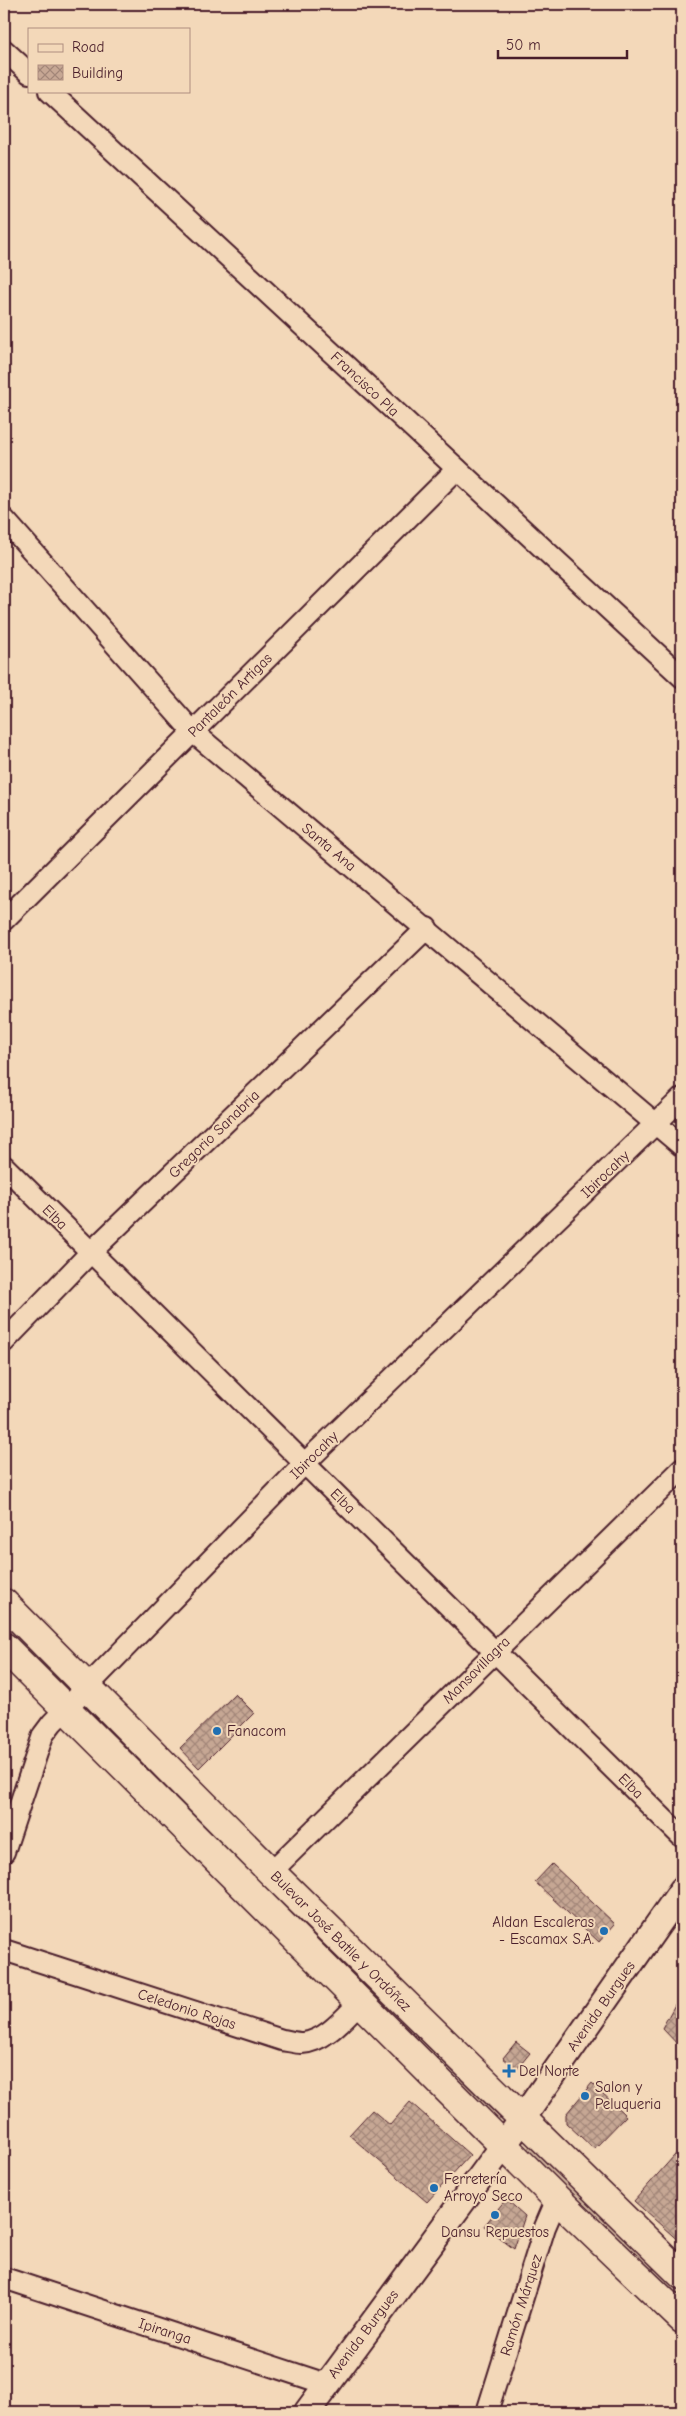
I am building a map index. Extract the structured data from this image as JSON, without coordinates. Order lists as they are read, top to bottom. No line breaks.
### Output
{"streets":{"main road":["Bulevar José Batlle y Ordóñez"],"street":["Francisco Pla","Pantaleón Artigas","Santa Ana","Gregorio Sanabria","Ibirocahy","Elba","Mansavillagra","Avenida Burgues","Celedonio Rojas","Ramón Márquez","Ipiranga"]},"crossings":[["Francisco Pla","Pantaleón Artigas"],["Pantaleón Artigas","Santa Ana"],["Santa Ana","Gregorio Sanabria"],["Santa Ana","Ibirocahy"],["Gregorio Sanabria","Elba"],["Ibirocahy","Elba"],["Ibirocahy","Bulevar José Batlle y Ordóñez"],["Elba","Mansavillagra"],["Mansavillagra","Bulevar José Batlle y Ordóñez"],["Bulevar José Batlle y Ordóñez","Avenida Burgues"],["Bulevar José Batlle y Ordóñez","Celedonio Rojas"],["Bulevar José Batlle y Ordóñez","Ramón Márquez"],["Avenida Burgues","Ipiranga"]],"places":{"other":["Fanacom","Aldan Escaleras - Escamax S.A.","Salon y Peluqueria","Ferretería Arroyo Seco","Dansu Repuestos"],"health":["Del Norte"]},"legend":["Road","Building"],"scale_bar":"50 m"}
